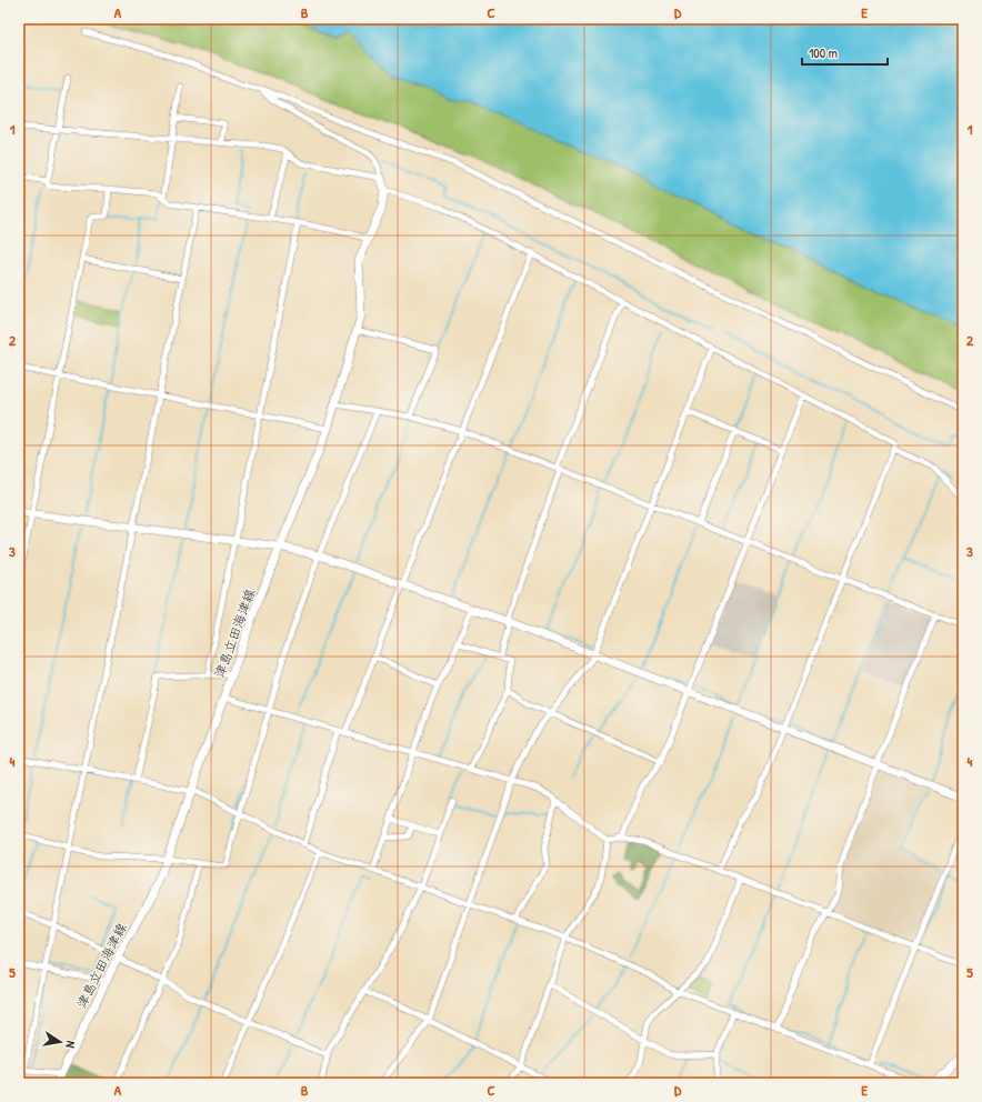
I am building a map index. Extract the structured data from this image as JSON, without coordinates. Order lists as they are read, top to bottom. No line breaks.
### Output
{"streets":{"main road":["津島立田海津線"]},"scale_bar":"100 m","north":"right","grid":{"columns":["A","B","C","D","E"],"rows":["1","2","3","4","5"]}}
